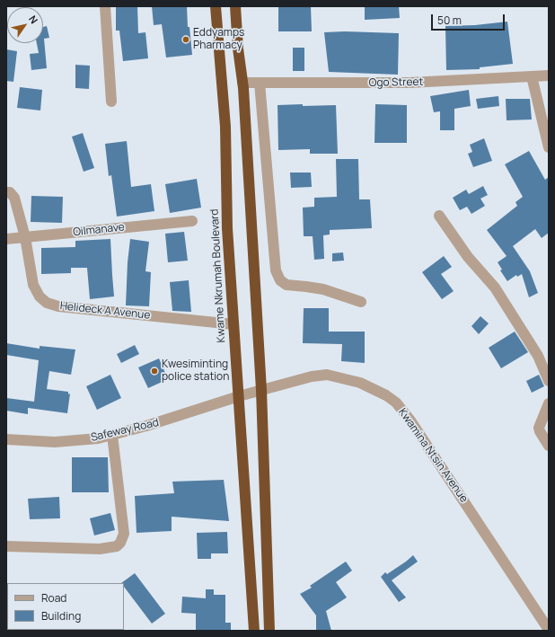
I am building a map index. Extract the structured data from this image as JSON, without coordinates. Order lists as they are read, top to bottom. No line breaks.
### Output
{"streets":{"highway":["Kwame Nkrumah Boulevard"],"street":["Ogo Street","Oilmanave","Helideck A Avenue","Safeway Road","Kwamina Ntsin Avenue"]},"crossings":[["Oilmanave","Helideck A Avenue"],["Kwame Nkrumah Boulevard","Helideck A Avenue"],["Kwame Nkrumah Boulevard","Safeway Road"],["Kwame Nkrumah Boulevard","Kwamina Ntsin Avenue"],["Safeway Road","Kwamina Ntsin Avenue"]],"places":["Eddyamps Pharmacy","Kwesiminting police station"],"legend":["Road","Building"],"scale_bar":"50 m","north":"top right"}
